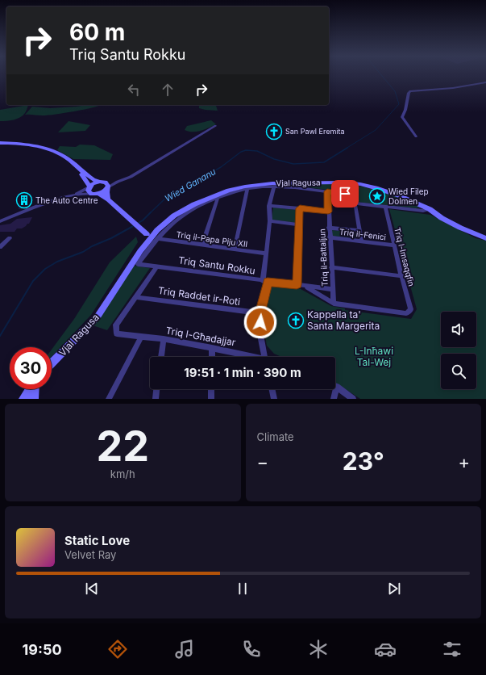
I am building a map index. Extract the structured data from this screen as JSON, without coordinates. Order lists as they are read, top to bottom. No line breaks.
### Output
{"streets":{"main road":["Vjal Ragusa"],"street":["Triq il-Fenici","Triq il-Papa Piju XII","Triq l-Imsaqqfin","Triq il-Battaljun","Triq Santu Rokku","Triq Raddet ir-Roti","Triq l-Għadajjar"]},"crossings":[["Vjal Ragusa","Triq il-Papa Piju XII"],["Vjal Ragusa","Triq Santu Rokku"],["Triq il-Fenici","Triq l-Imsaqqfin"],["Triq il-Fenici","Triq il-Battaljun"],["Triq il-Papa Piju XII","Triq Santu Rokku"],["Triq l-Imsaqqfin","Triq il-Battaljun"],["Triq il-Battaljun","Triq Santu Rokku"],["Triq Raddet ir-Roti","Triq l-Għadajjar"]],"water":["Wied Gananu"],"parks":["L-Inħawi Tal-Wej"],"places":{"church":["San Pawl Eremita","Kappella ta' Santa Margerita"],"place":["Wied Filep Dolmen"],"building":["The Auto Centre"]},"page":{"turn":["60 m","Triq Santu Rokku"],"limit":"30","trip":"19:51 · 1 min · 390 m","tile":[["22","km/h"],"Climate"],"heat":["−","23°","+"],"song":["Static Love","Velvet Ray"],"tabs":"19:50"}}
